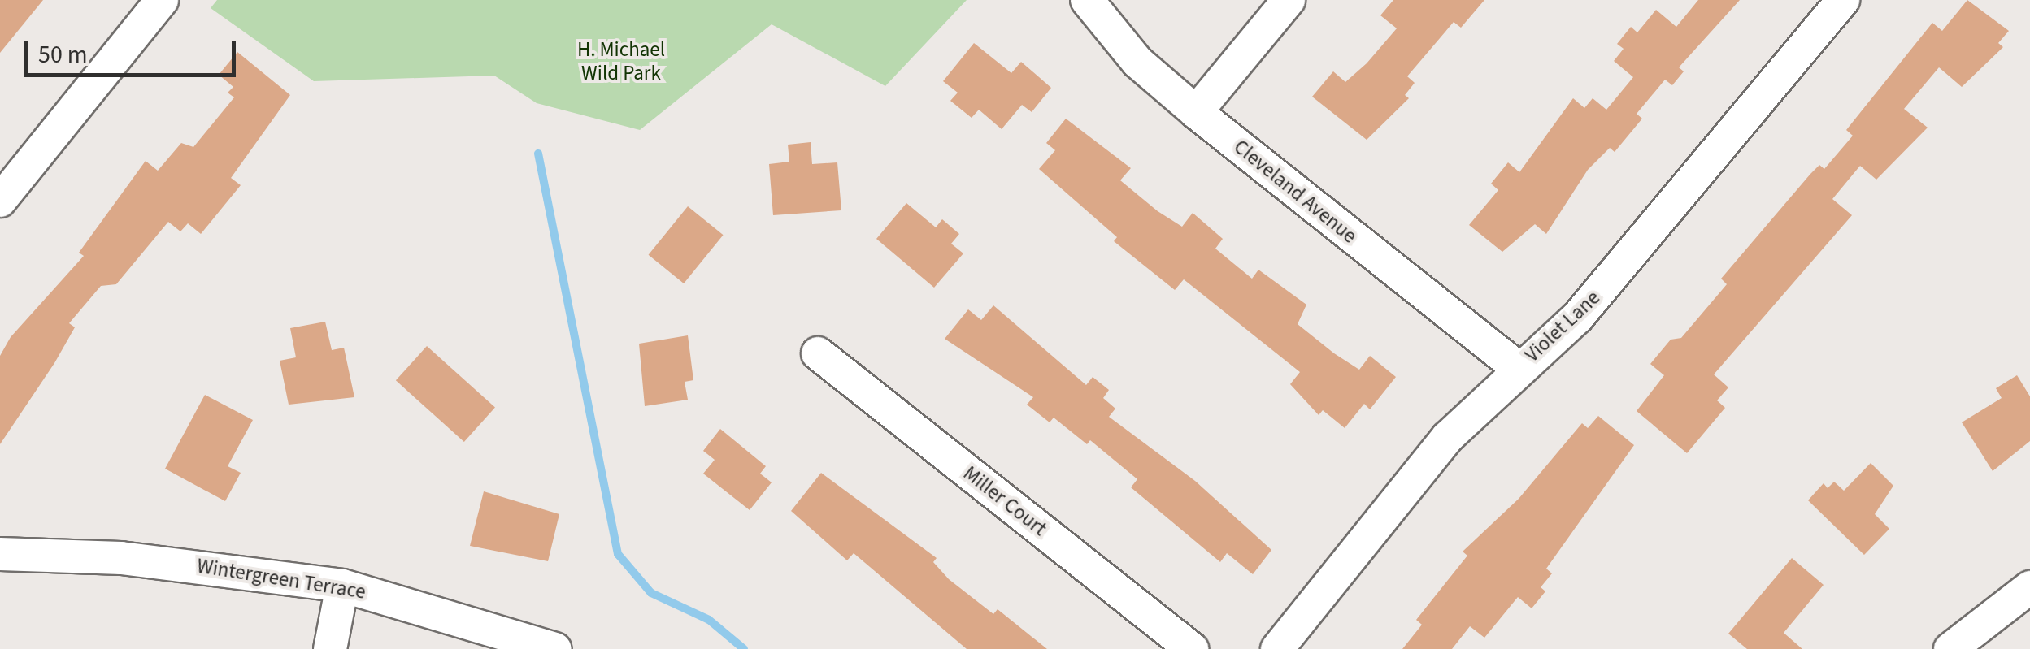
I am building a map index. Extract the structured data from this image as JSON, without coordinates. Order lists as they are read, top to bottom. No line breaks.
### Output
{"streets":{"street":["Cleveland Avenue","Violet Lane","Miller Court","Wintergreen Terrace"]},"crossings":[["Cleveland Avenue","Violet Lane"]],"parks":["H. Michael Wild Park"],"scale_bar":"50 m"}
